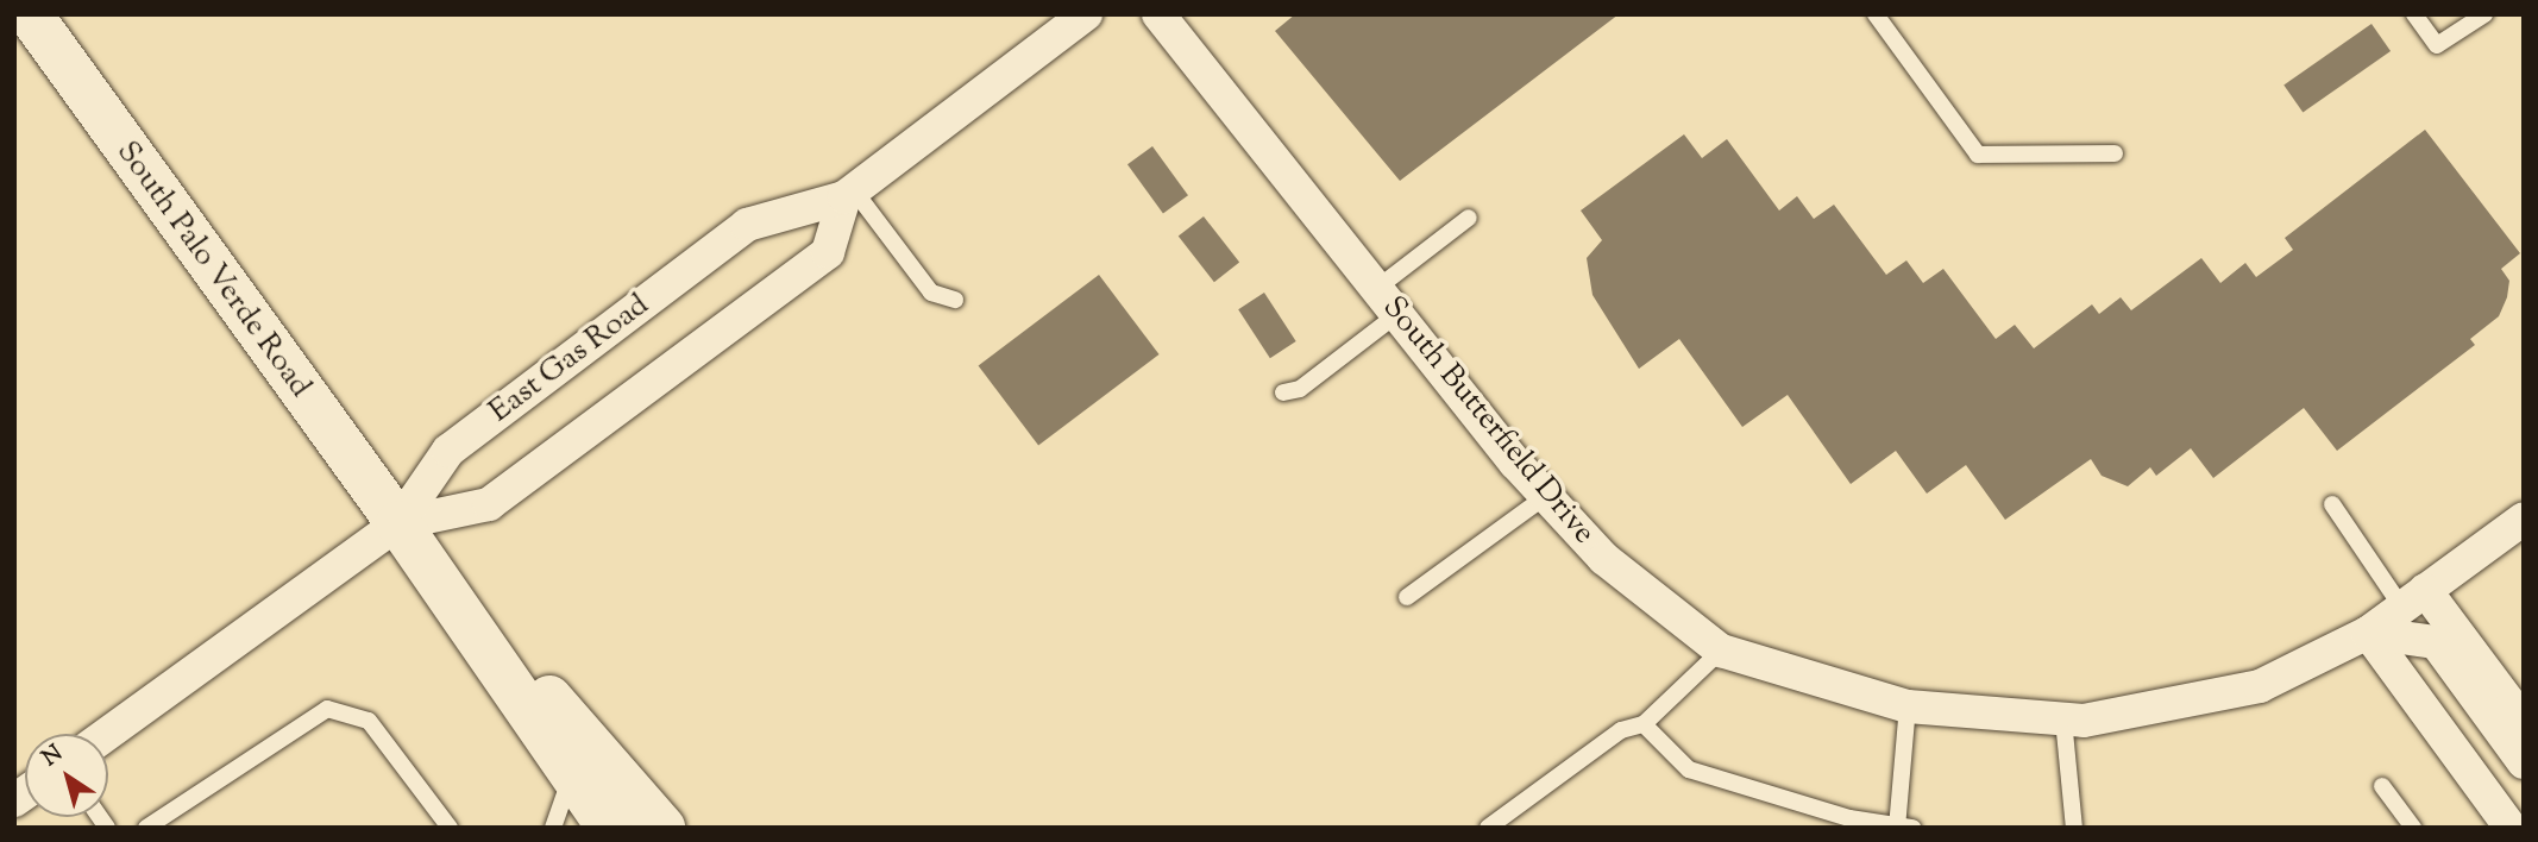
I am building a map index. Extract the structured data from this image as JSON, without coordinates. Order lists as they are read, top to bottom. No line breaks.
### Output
{"streets":{"main road":["South Palo Verde Road"],"street":["East Gas Road","South Butterfield Drive"]},"crossings":[["South Palo Verde Road","East Gas Road"]],"north":"top left"}
